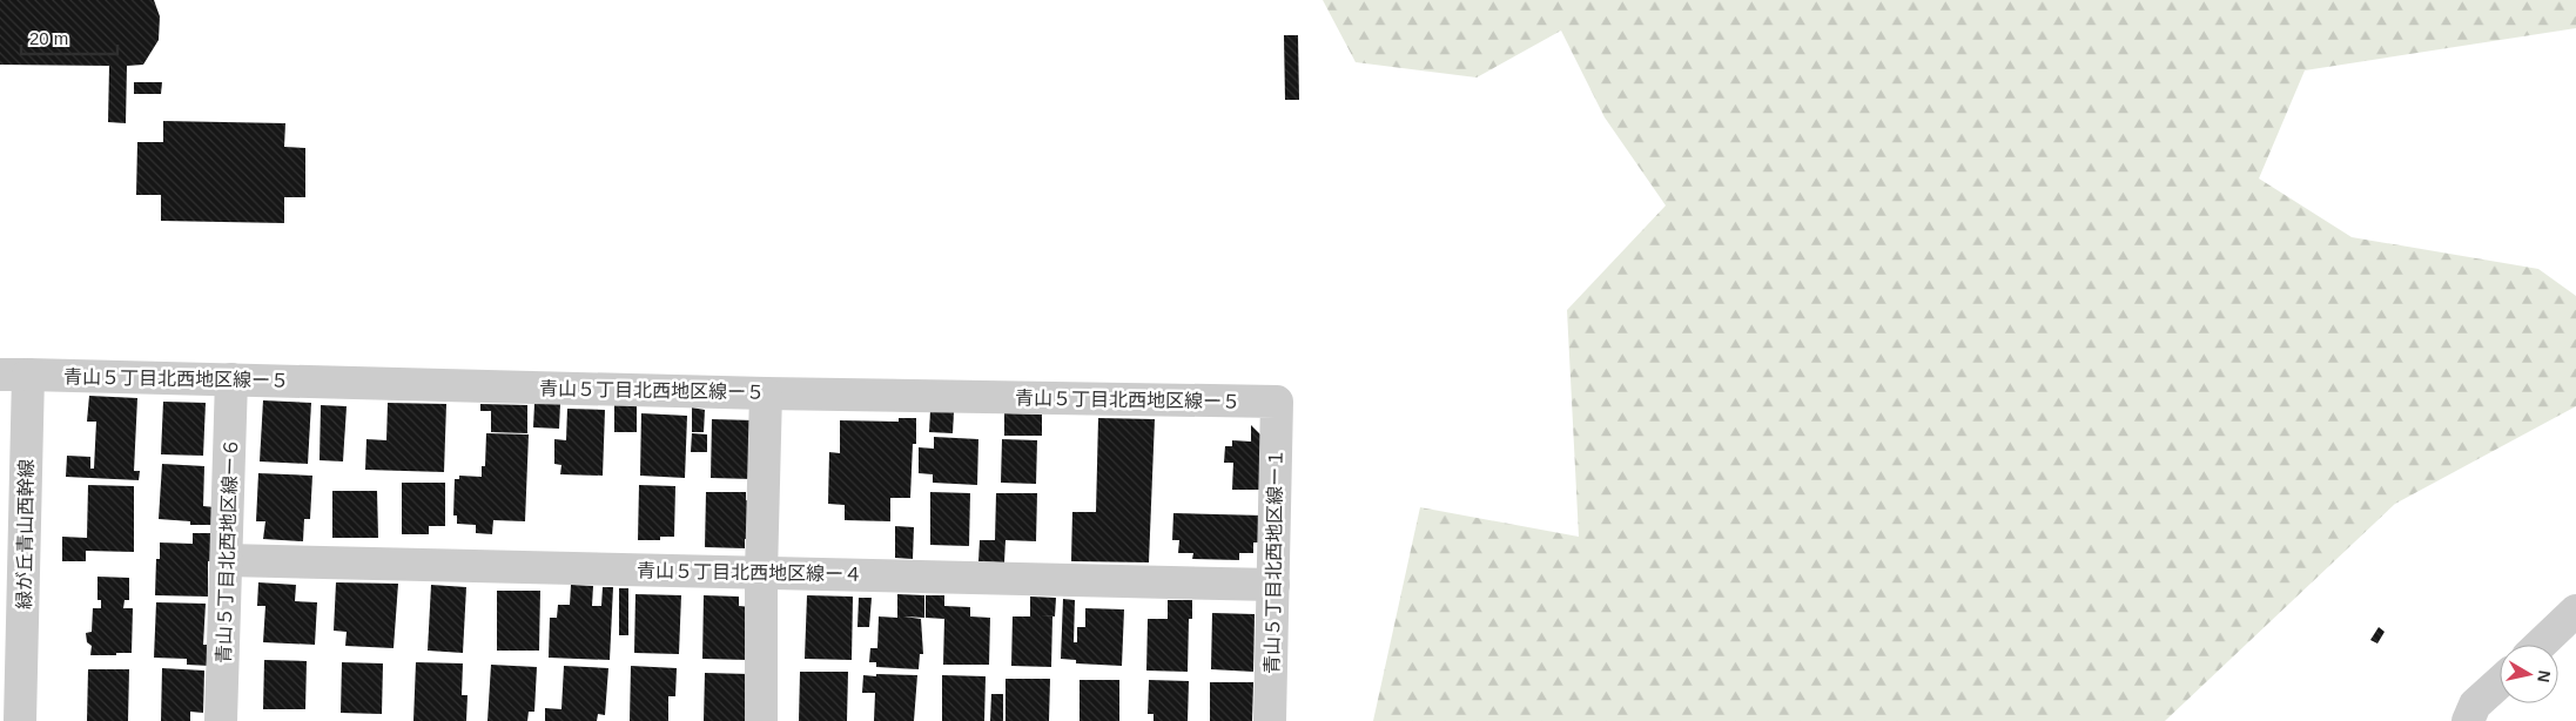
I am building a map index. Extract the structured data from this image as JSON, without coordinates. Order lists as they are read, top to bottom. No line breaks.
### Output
{"streets":{"street":["青山５丁目北西地区線ー５","緑が丘青山西幹線","青山５丁目北西地区線ー６","青山５丁目北西地区線ー１","青山５丁目北西地区線ー４"]},"crossings":[["青山５丁目北西地区線ー５","緑が丘青山西幹線"],["青山５丁目北西地区線ー５","青山５丁目北西地区線ー６"],["青山５丁目北西地区線ー５","青山５丁目北西地区線ー１"],["青山５丁目北西地区線ー６","青山５丁目北西地区線ー４"],["青山５丁目北西地区線ー１","青山５丁目北西地区線ー４"]],"scale_bar":"20 m","north":"right"}
